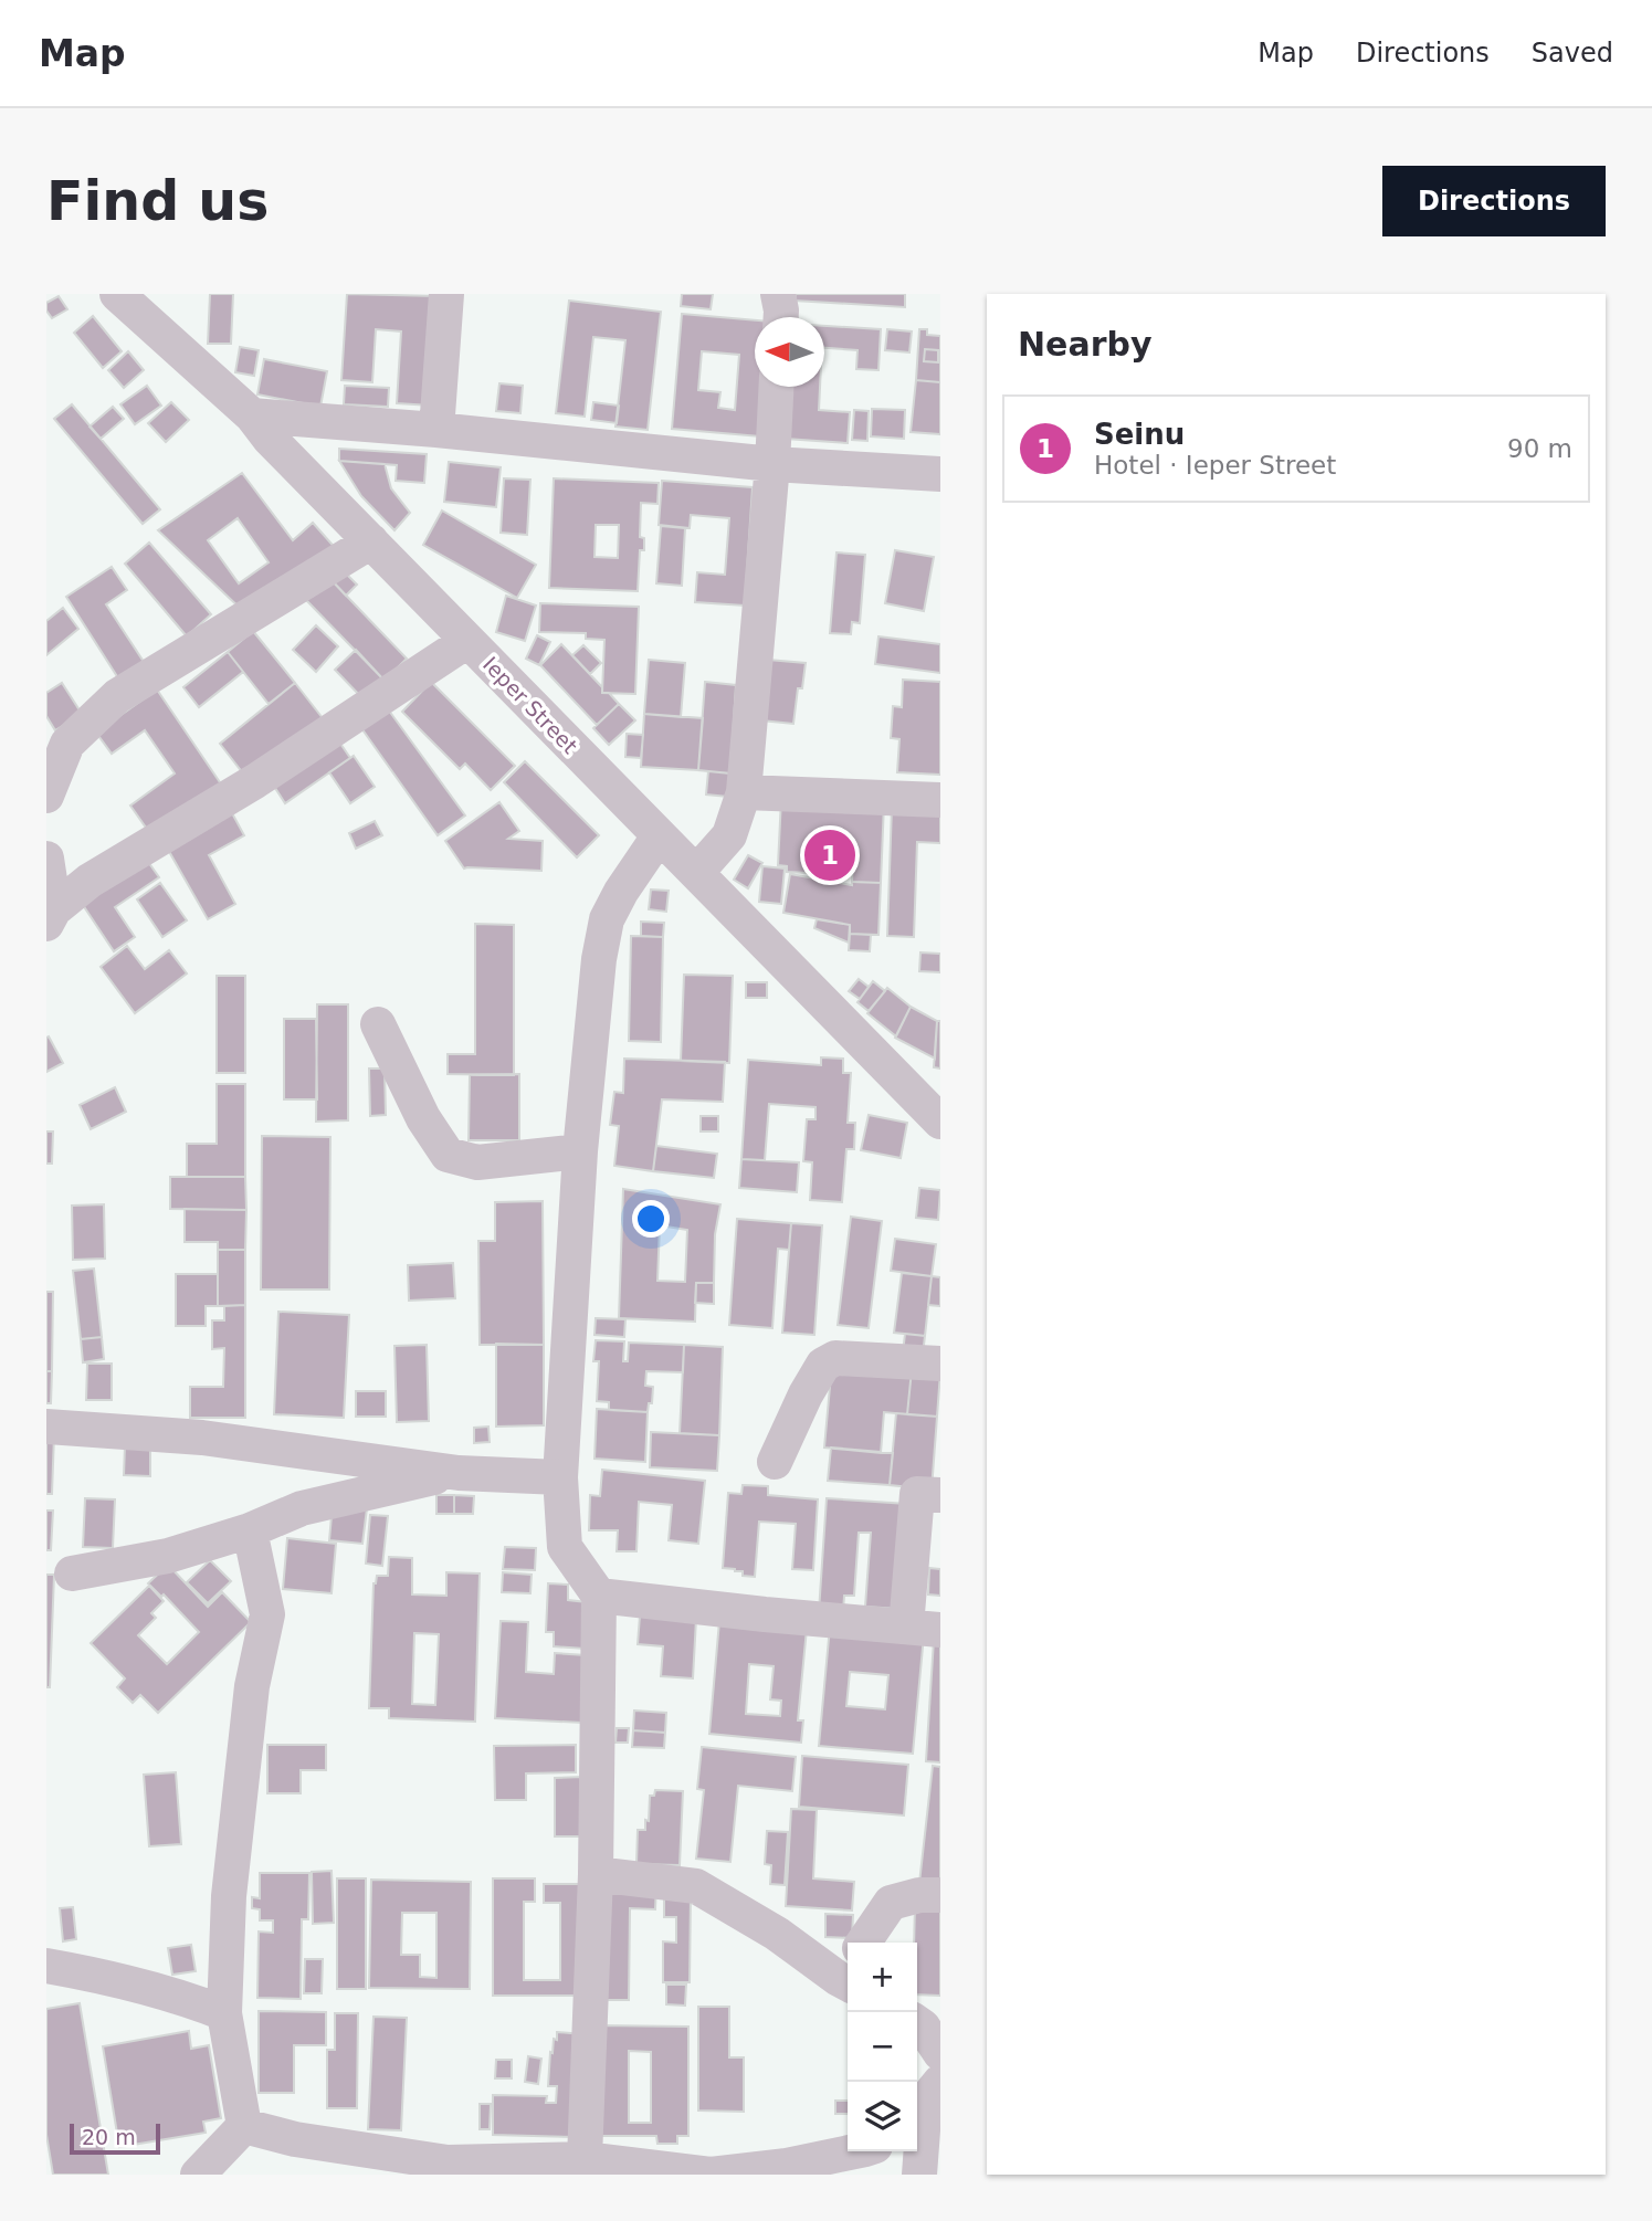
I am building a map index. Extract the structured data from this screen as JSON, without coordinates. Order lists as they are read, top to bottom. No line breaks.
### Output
{"streets":{"street":["Ieper Street"]},"scale_bar":"20 m","north":"left","page":{"header":"Map","nav":["Map","Directions","Saved"],"buttons":"Directions","title":"Find us","heading":"Nearby","list":[{"mark":"1","name":"Seinu","note":"Hotel · Ieper Street","value":"90 m"}],"pins":"1","map_buttons":["+","−"],"scale":"20 m"}}
